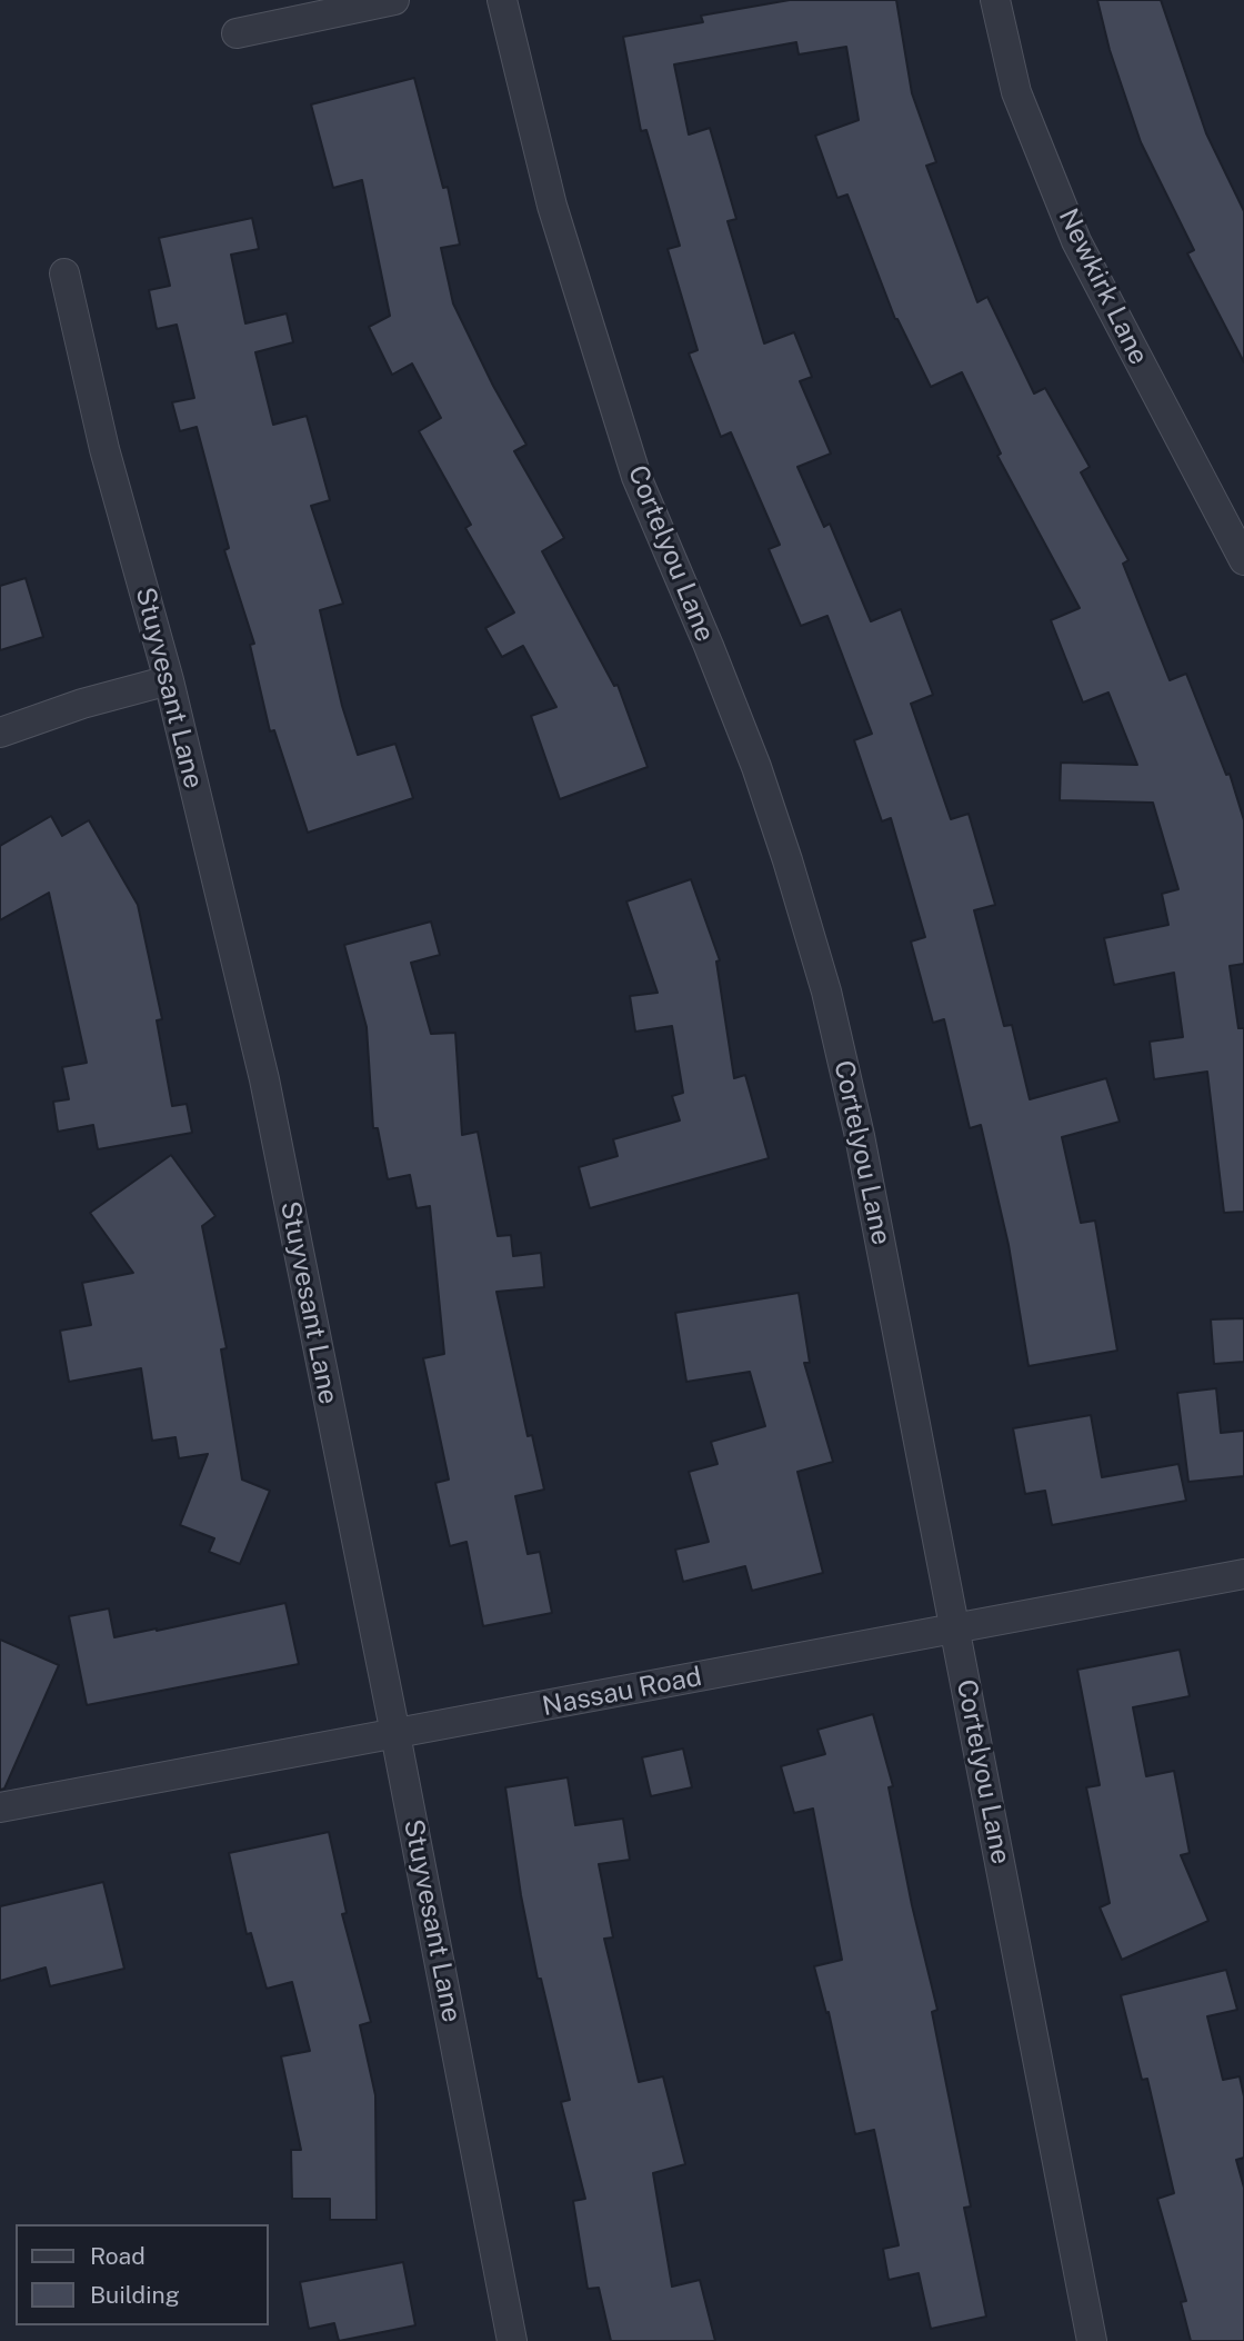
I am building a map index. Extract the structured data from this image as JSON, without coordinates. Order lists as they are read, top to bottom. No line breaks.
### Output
{"streets":{"street":["Newkirk Lane","Cortelyou Lane","Stuyvesant Lane","Nassau Road"]},"crossings":[["Cortelyou Lane","Nassau Road"],["Stuyvesant Lane","Nassau Road"]],"legend":["Road","Building"]}
